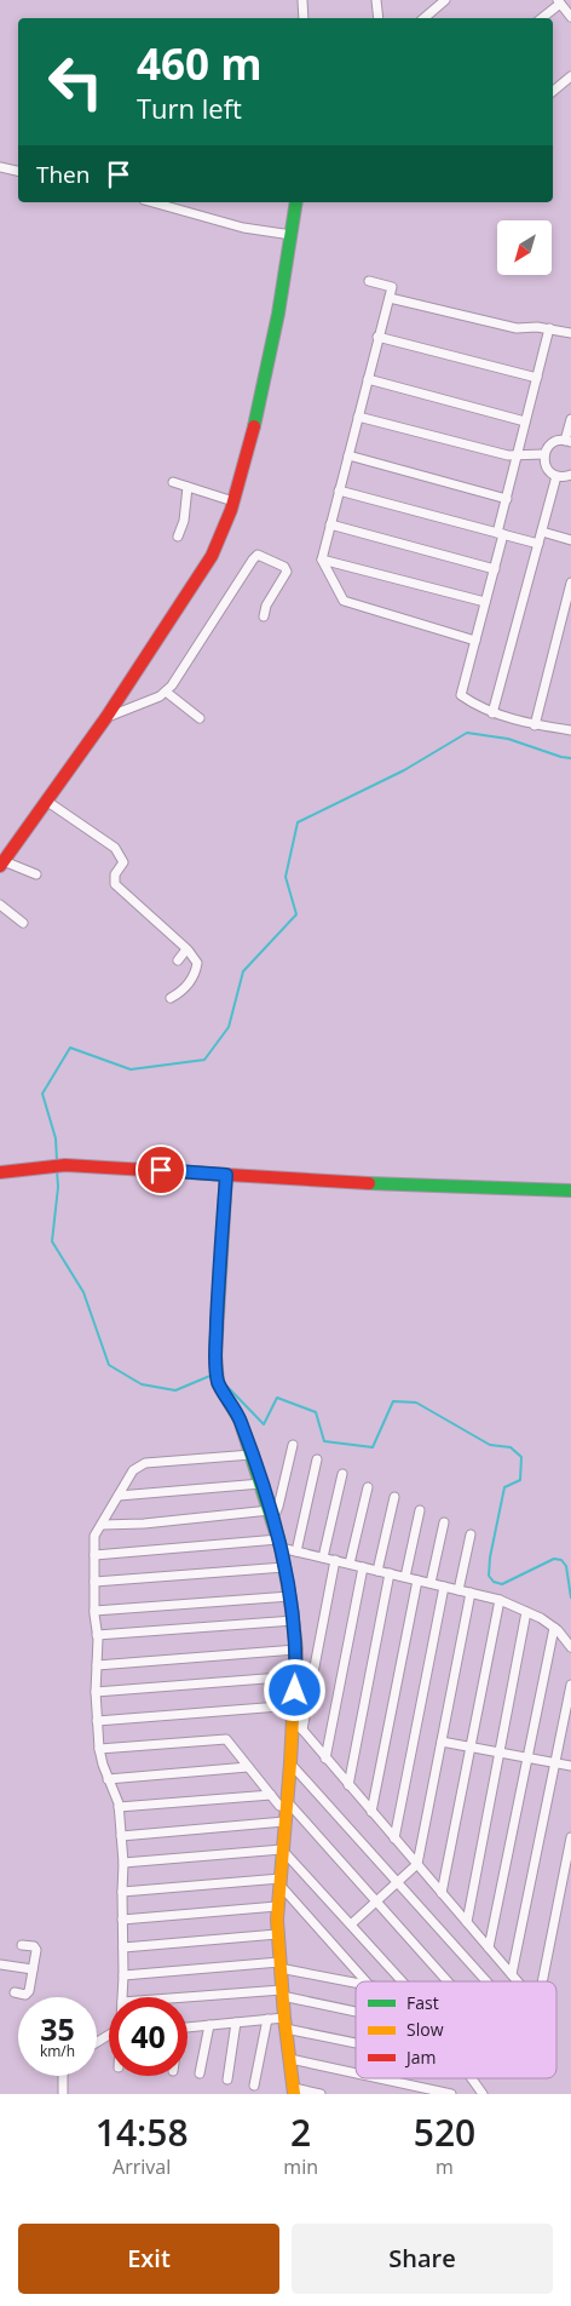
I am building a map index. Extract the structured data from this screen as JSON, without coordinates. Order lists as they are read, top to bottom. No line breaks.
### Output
{"legend":["Fast","Slow","Jam"],"north":"bottom left","page":{"turn":["460 m","Turn left"],"then":"Then","speed":"35 km/h","limit":"40","eta":["14:58","Arrival","2","min","520","m"],"buttons":["Exit","Share"]}}
